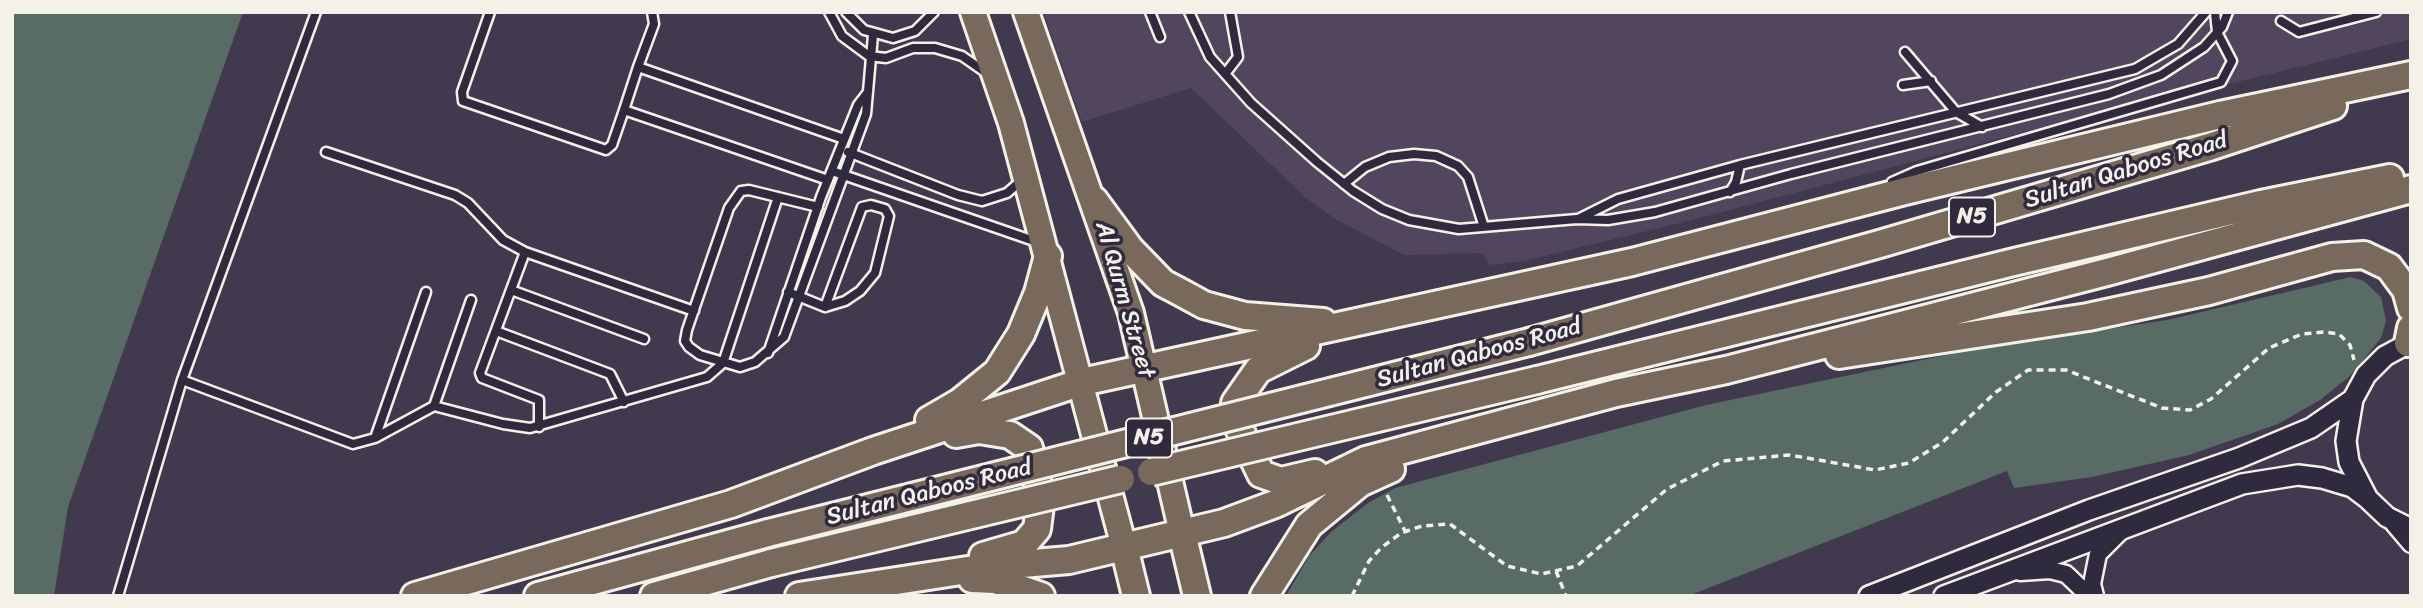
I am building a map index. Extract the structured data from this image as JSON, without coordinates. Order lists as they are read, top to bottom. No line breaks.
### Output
{"streets":{"highway":["Sultan Qaboos Road","N5","Al Qurm Street"]}}
